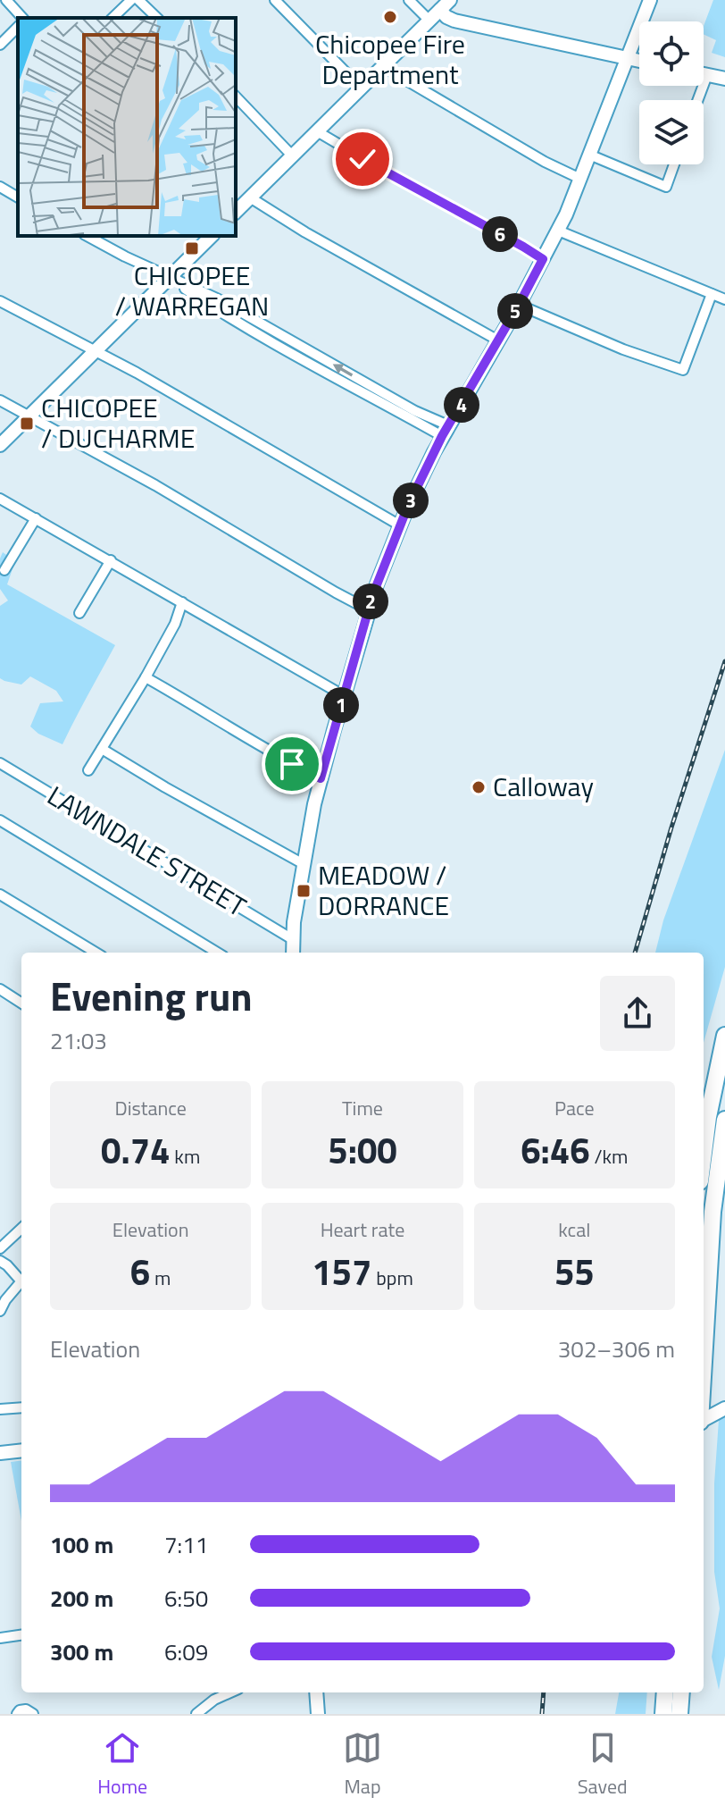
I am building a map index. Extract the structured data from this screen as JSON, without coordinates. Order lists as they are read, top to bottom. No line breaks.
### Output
{"streets":{"street":["LAWNDALE STREET"]},"places":{"other":["Chicopee Fire Department","Calloway"],"transit":["CHICOPEE / WARREGAN","CHICOPEE / DUCHARME","MEADOW / DORRANCE"]},"page":{"pins":["6","5","4","3","2","1"],"heading":["Evening run","21:03"],"stats":[["Distance","0.74 km"],["Time","5:00"],["Pace","6:46 /km"],["Elevation","6 m"],["Heart rate","157 bpm"],["kcal","55"]],"chart":["Elevation","302–306 m"],"list":[{"name":"100 m","note":"7:11"},{"name":"200 m","note":"6:50"},{"name":"300 m","note":"6:09"}],"tabs":["Home","Map","Saved"]}}
